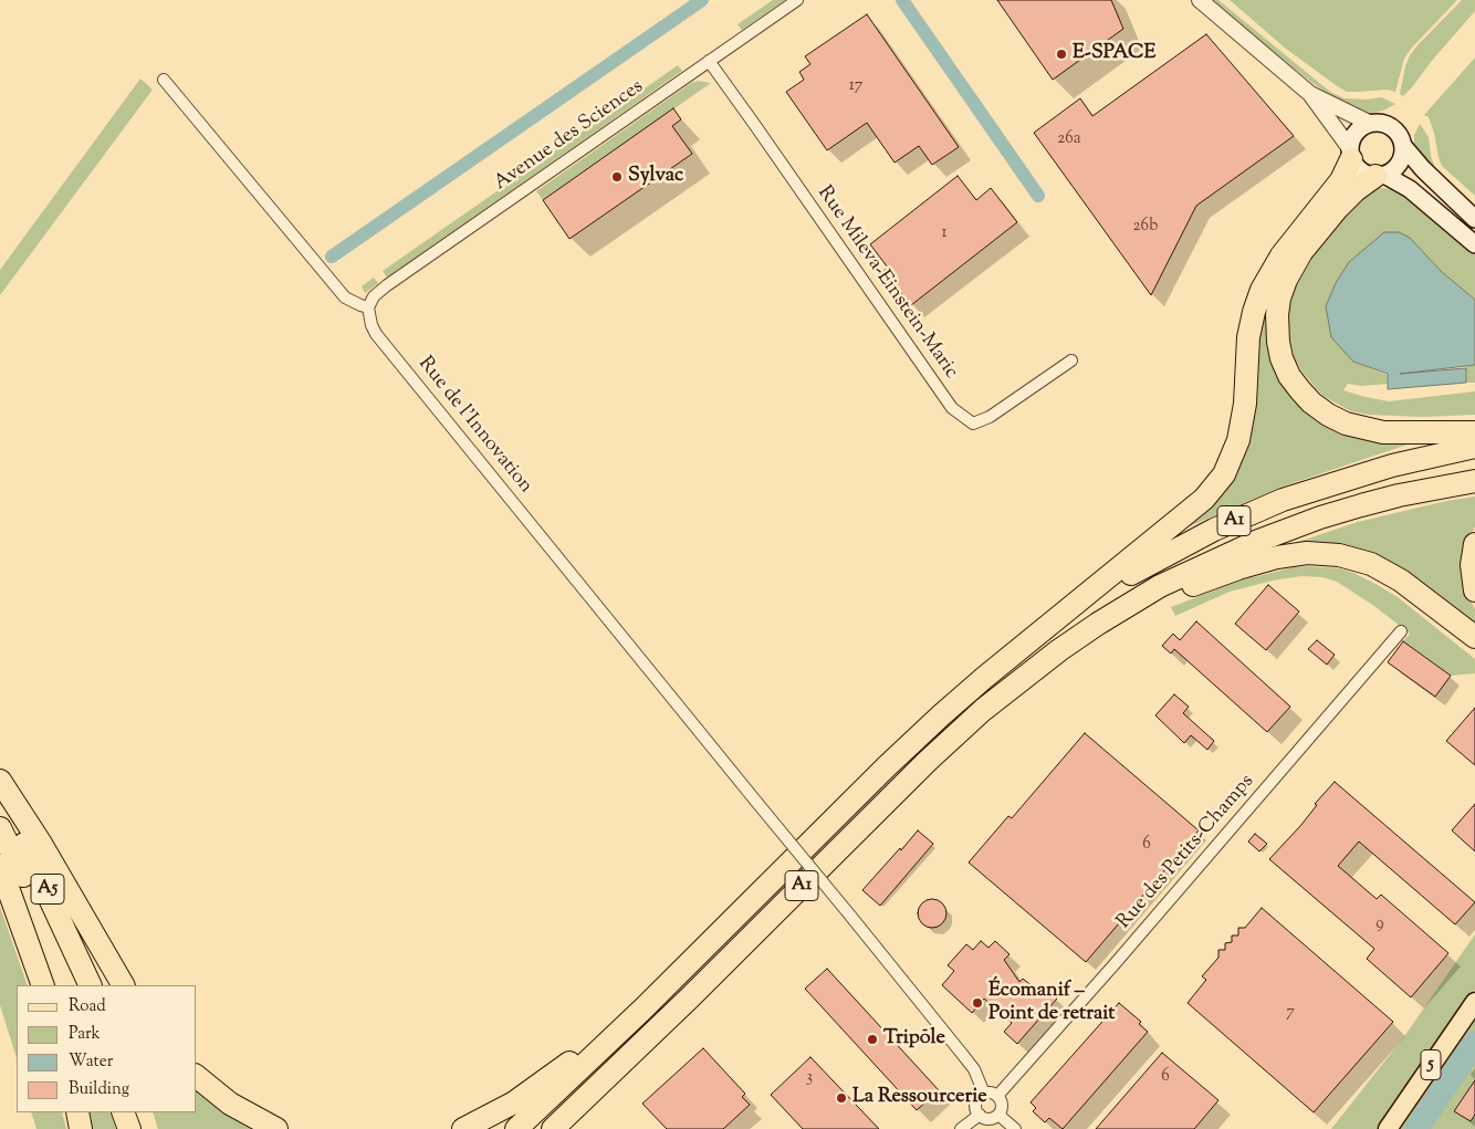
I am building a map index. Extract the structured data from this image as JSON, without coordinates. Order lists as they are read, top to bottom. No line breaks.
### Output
{"streets":{"highway":["A1","A5"],"main road":["5"],"street":["Avenue des Sciences","Rue Mileva-Einstein-Maric","Rue de l'Innovation","Rue des Petits-Champs"]},"crossings":[["Avenue des Sciences","Rue Mileva-Einstein-Maric"],["Avenue des Sciences","Rue de l'Innovation"],["Rue de l'Innovation","Rue des Petits-Champs"]],"places":["E-SPACE","Sylvac","Écomanif – Point de retrait","Tripōle","La Ressourcerie"],"house_numbers":["17","26a","26b","1","6","9","7","6","3"],"legend":["Road","Park","Water","Building"]}
